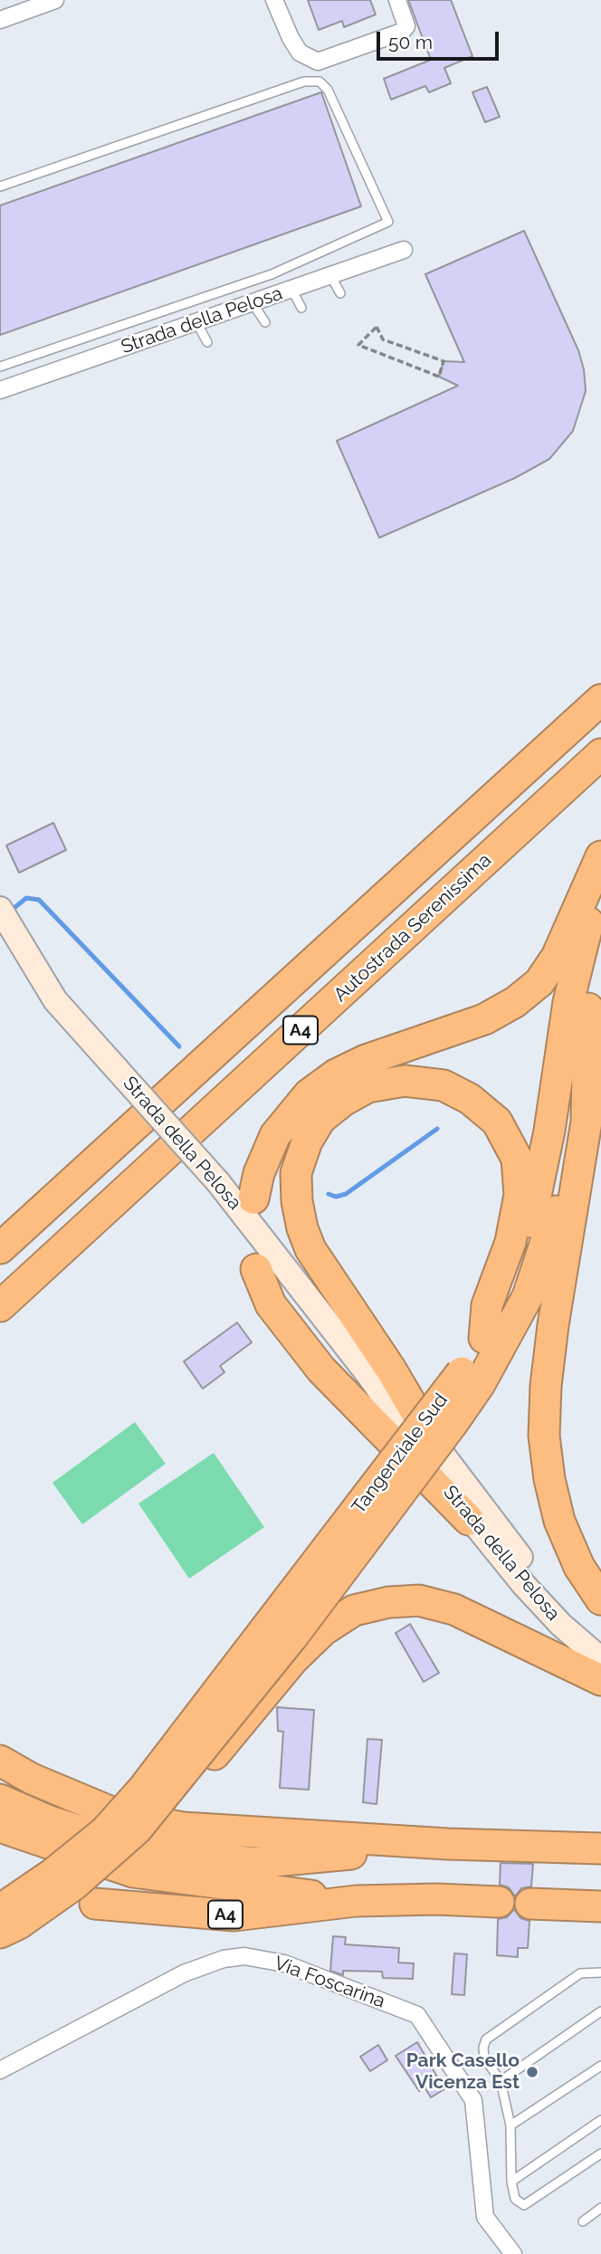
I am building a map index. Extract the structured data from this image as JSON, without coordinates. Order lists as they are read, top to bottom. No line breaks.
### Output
{"streets":{"highway":["Autostrada Serenissima","A4","Tangenziale Sud"],"street":["Strada della Pelosa","Via Foscarina"]},"crossings":[["Strada della Pelosa","Tangenziale Sud"]],"places":["Park Casello Vicenza Est"],"scale_bar":"50 m"}
